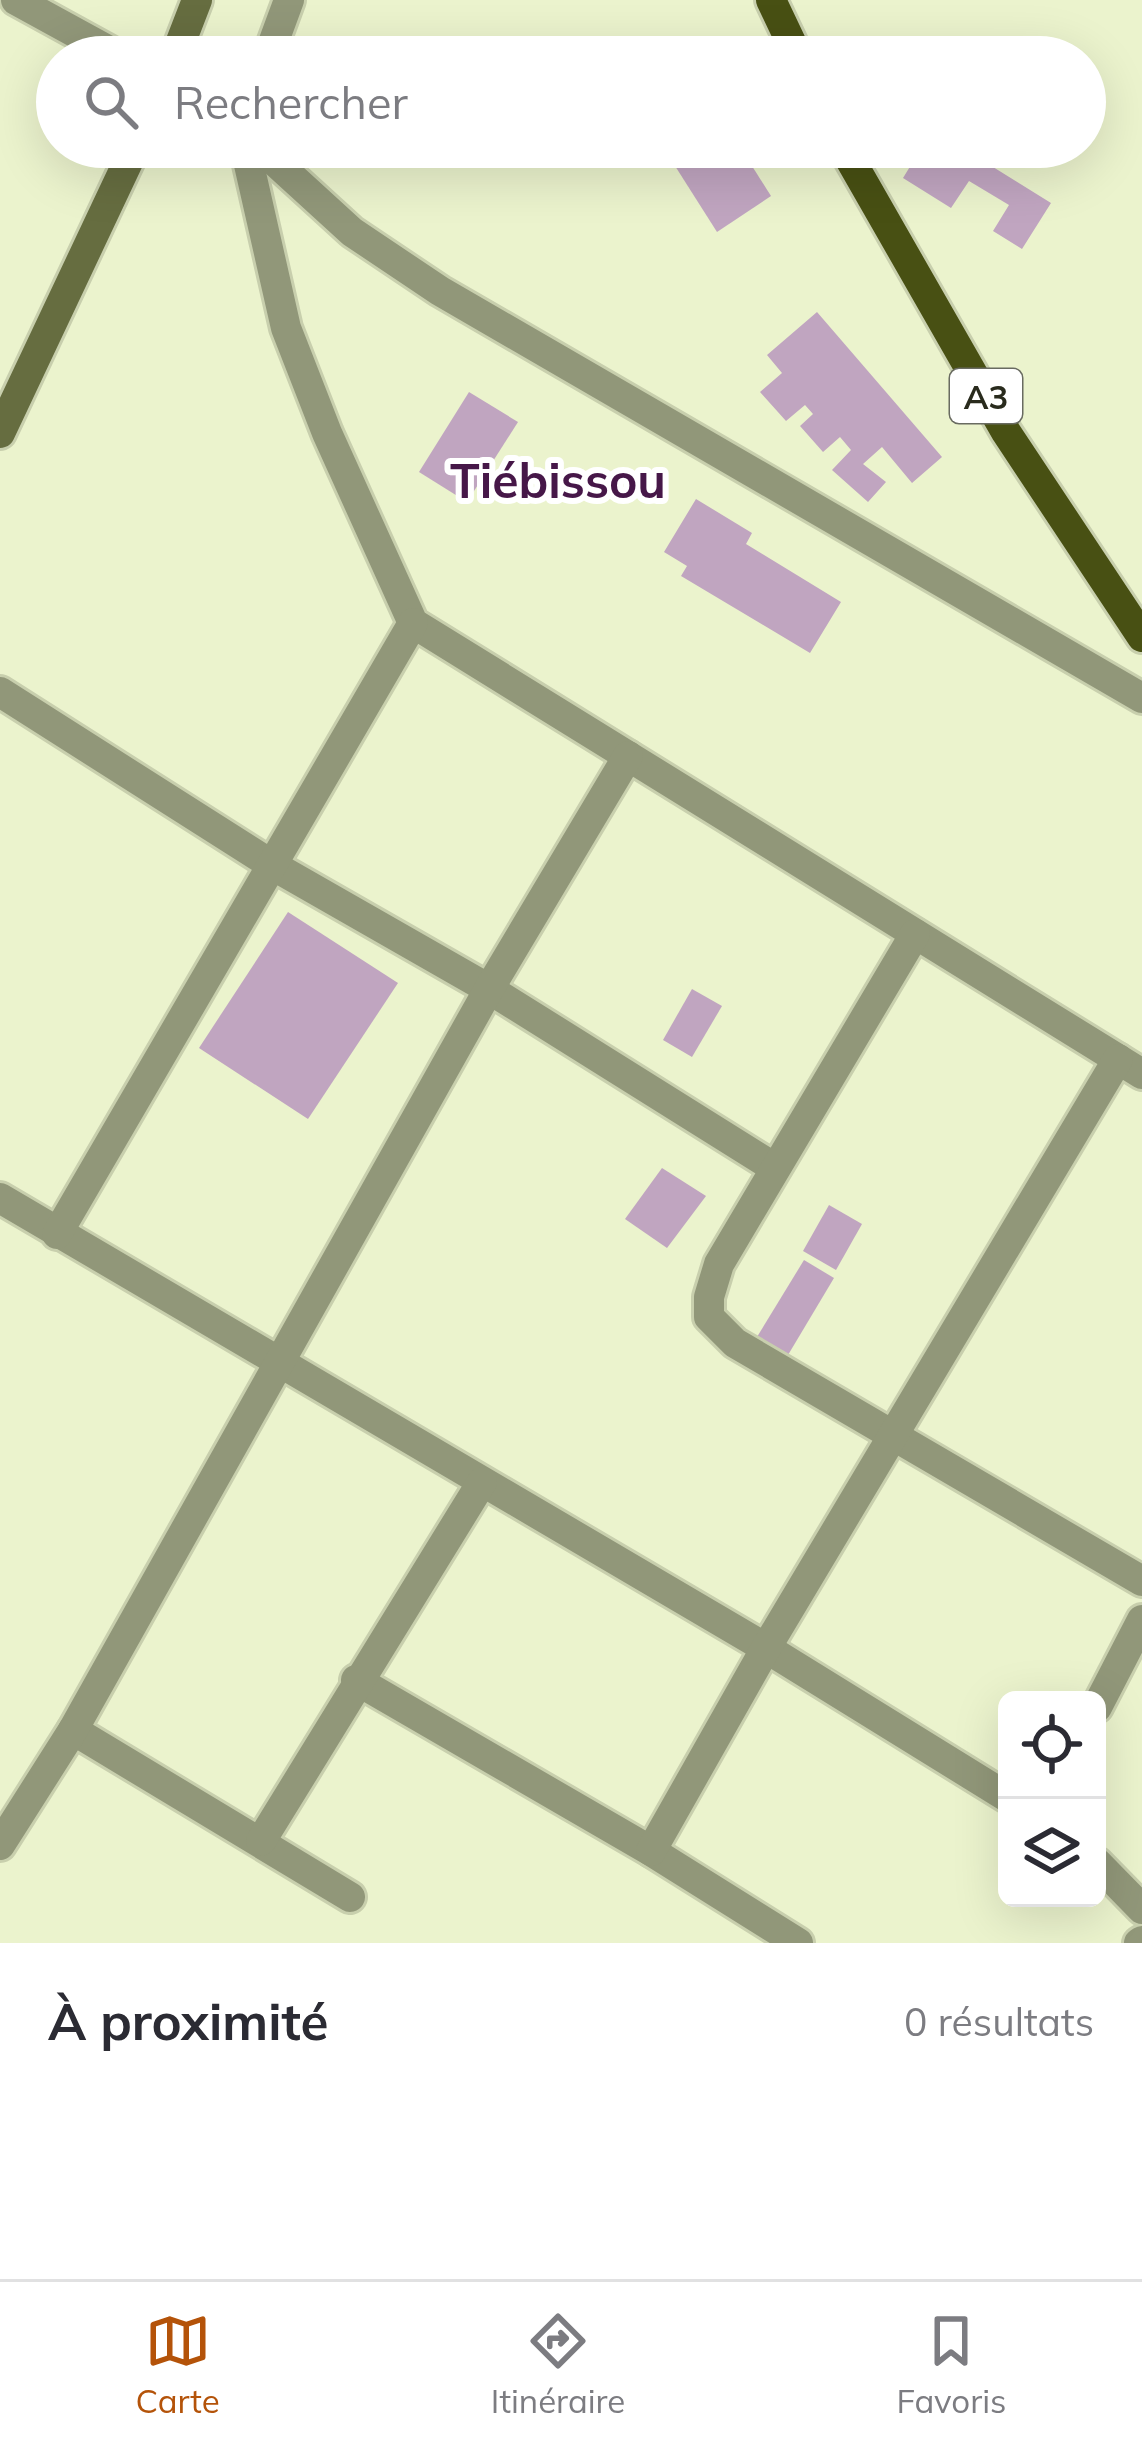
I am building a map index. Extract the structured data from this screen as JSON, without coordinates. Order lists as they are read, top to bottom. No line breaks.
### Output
{"streets":{"main road":["A3"]},"districts":["Tiébissou"],"page":{"search":"Rechercher","heading":["À proximité","0 résultats"],"nav":["Carte","Itinéraire","Favoris"]}}
